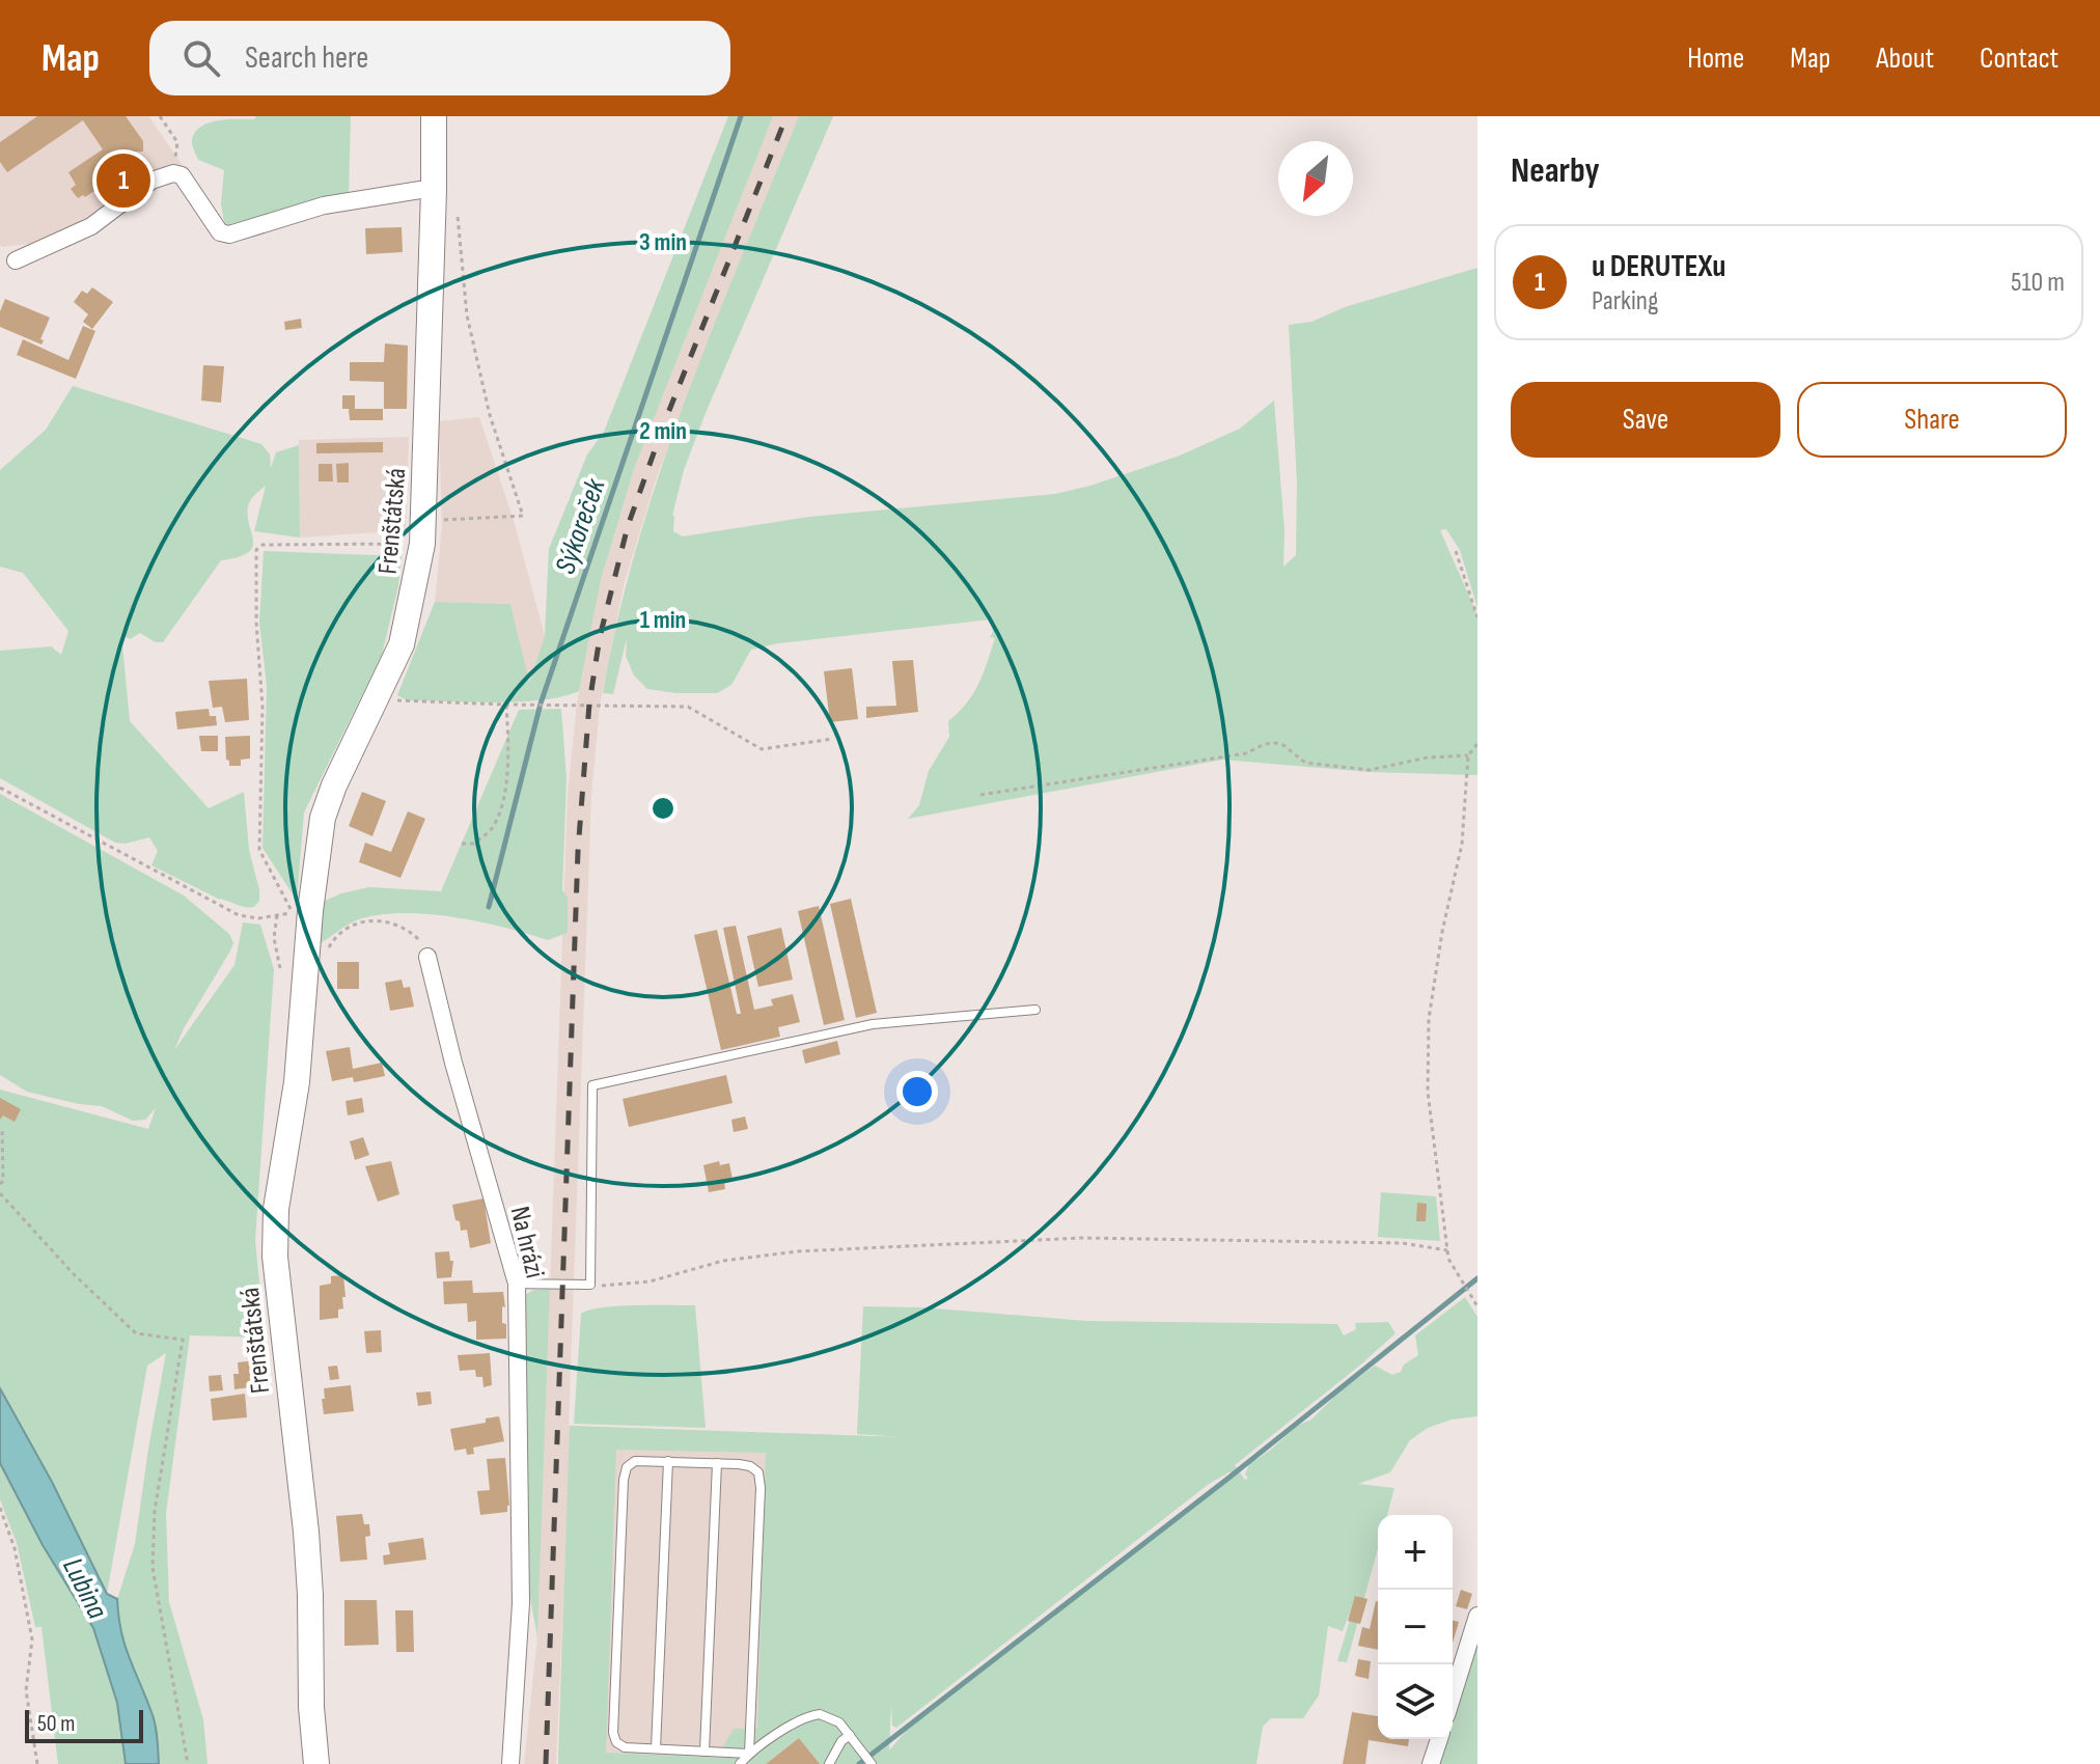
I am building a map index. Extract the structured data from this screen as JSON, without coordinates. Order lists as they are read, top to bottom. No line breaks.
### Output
{"streets":{"main road":["Frenštátská"],"street":["Na hrázi"]},"water":["Sýkoreček","Lubina"],"scale_bar":"50 m","north":"bottom left","page":{"header":"Map","search":"Search here","nav":["Home","Map","About","Contact"],"heading":"Nearby","pins":"1","list":[{"mark":"1","name":"u DERUTEXu","note":"Parking","value":"510 m"}],"buttons":["Save","Share"],"map_buttons":["+","−"],"scale":"50 m"},"rings":["3 min","2 min","1 min"]}
